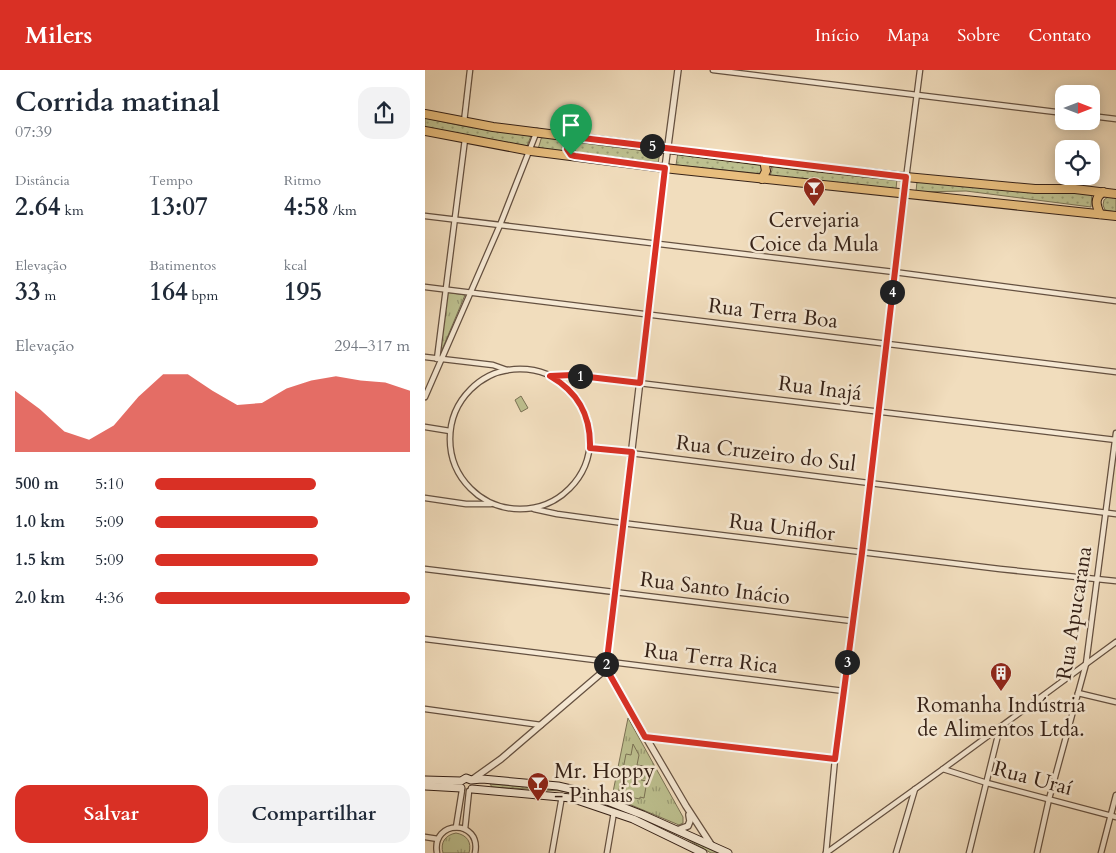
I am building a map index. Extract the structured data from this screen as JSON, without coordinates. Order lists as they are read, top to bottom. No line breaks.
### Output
{"streets":{"street":["Rua Terra Boa","Rua Inajá","Rua Cruzeiro do Sul","Rua Uniflor","Rua Santo Inácio","Rua Apucarana","Rua Terra Rica","Rua Uraí"]},"crossings":[["Rua Inajá","Rua Cruzeiro do Sul"],["Rua Inajá","Rua Uniflor"],["Rua Inajá","Rua Apucarana"],["Rua Cruzeiro do Sul","Rua Uniflor"],["Rua Cruzeiro do Sul","Rua Apucarana"],["Rua Uniflor","Rua Apucarana"],["Rua Apucarana","Rua Uraí"]],"places":{"bar":["Cervejaria Coice da Mula","Mr. Hoppy - Pinhais"],"building":["Romanha Indústria de Alimentos Ltda."]},"north":"right","page":{"header":"Milers","nav":["Início","Mapa","Sobre","Contato"],"heading":["Corrida matinal","07:39"],"pins":["5","4","1","3","2"],"stats":[["Distância","2.64 km"],["Tempo","13:07"],["Ritmo","4:58 /km"],["Elevação","33 m"],["Batimentos","164 bpm"],["kcal","195"]],"chart":["Elevação","294–317 m"],"list":[{"name":"500 m","note":"5:10"},{"name":"1.0 km","note":"5:09"},{"name":"1.5 km","note":"5:09"},{"name":"2.0 km","note":"4:36"}],"buttons":["Salvar","Compartilhar"]}}
